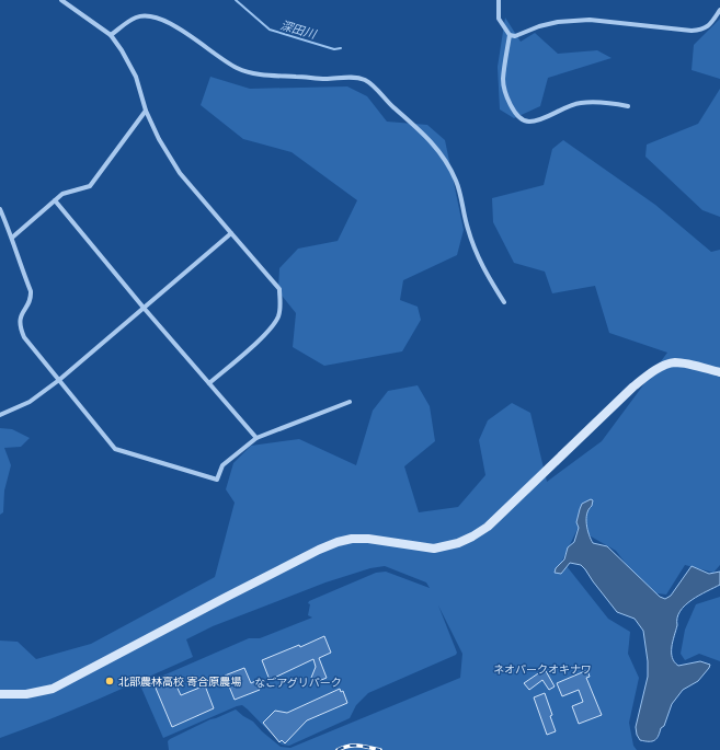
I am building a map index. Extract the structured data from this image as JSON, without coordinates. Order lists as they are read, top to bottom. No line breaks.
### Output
{"water":["深田川"],"parks":["ネオパークオキナワ","なごアグリパーク"],"places":["北部農林高校 寄合原農場"]}
